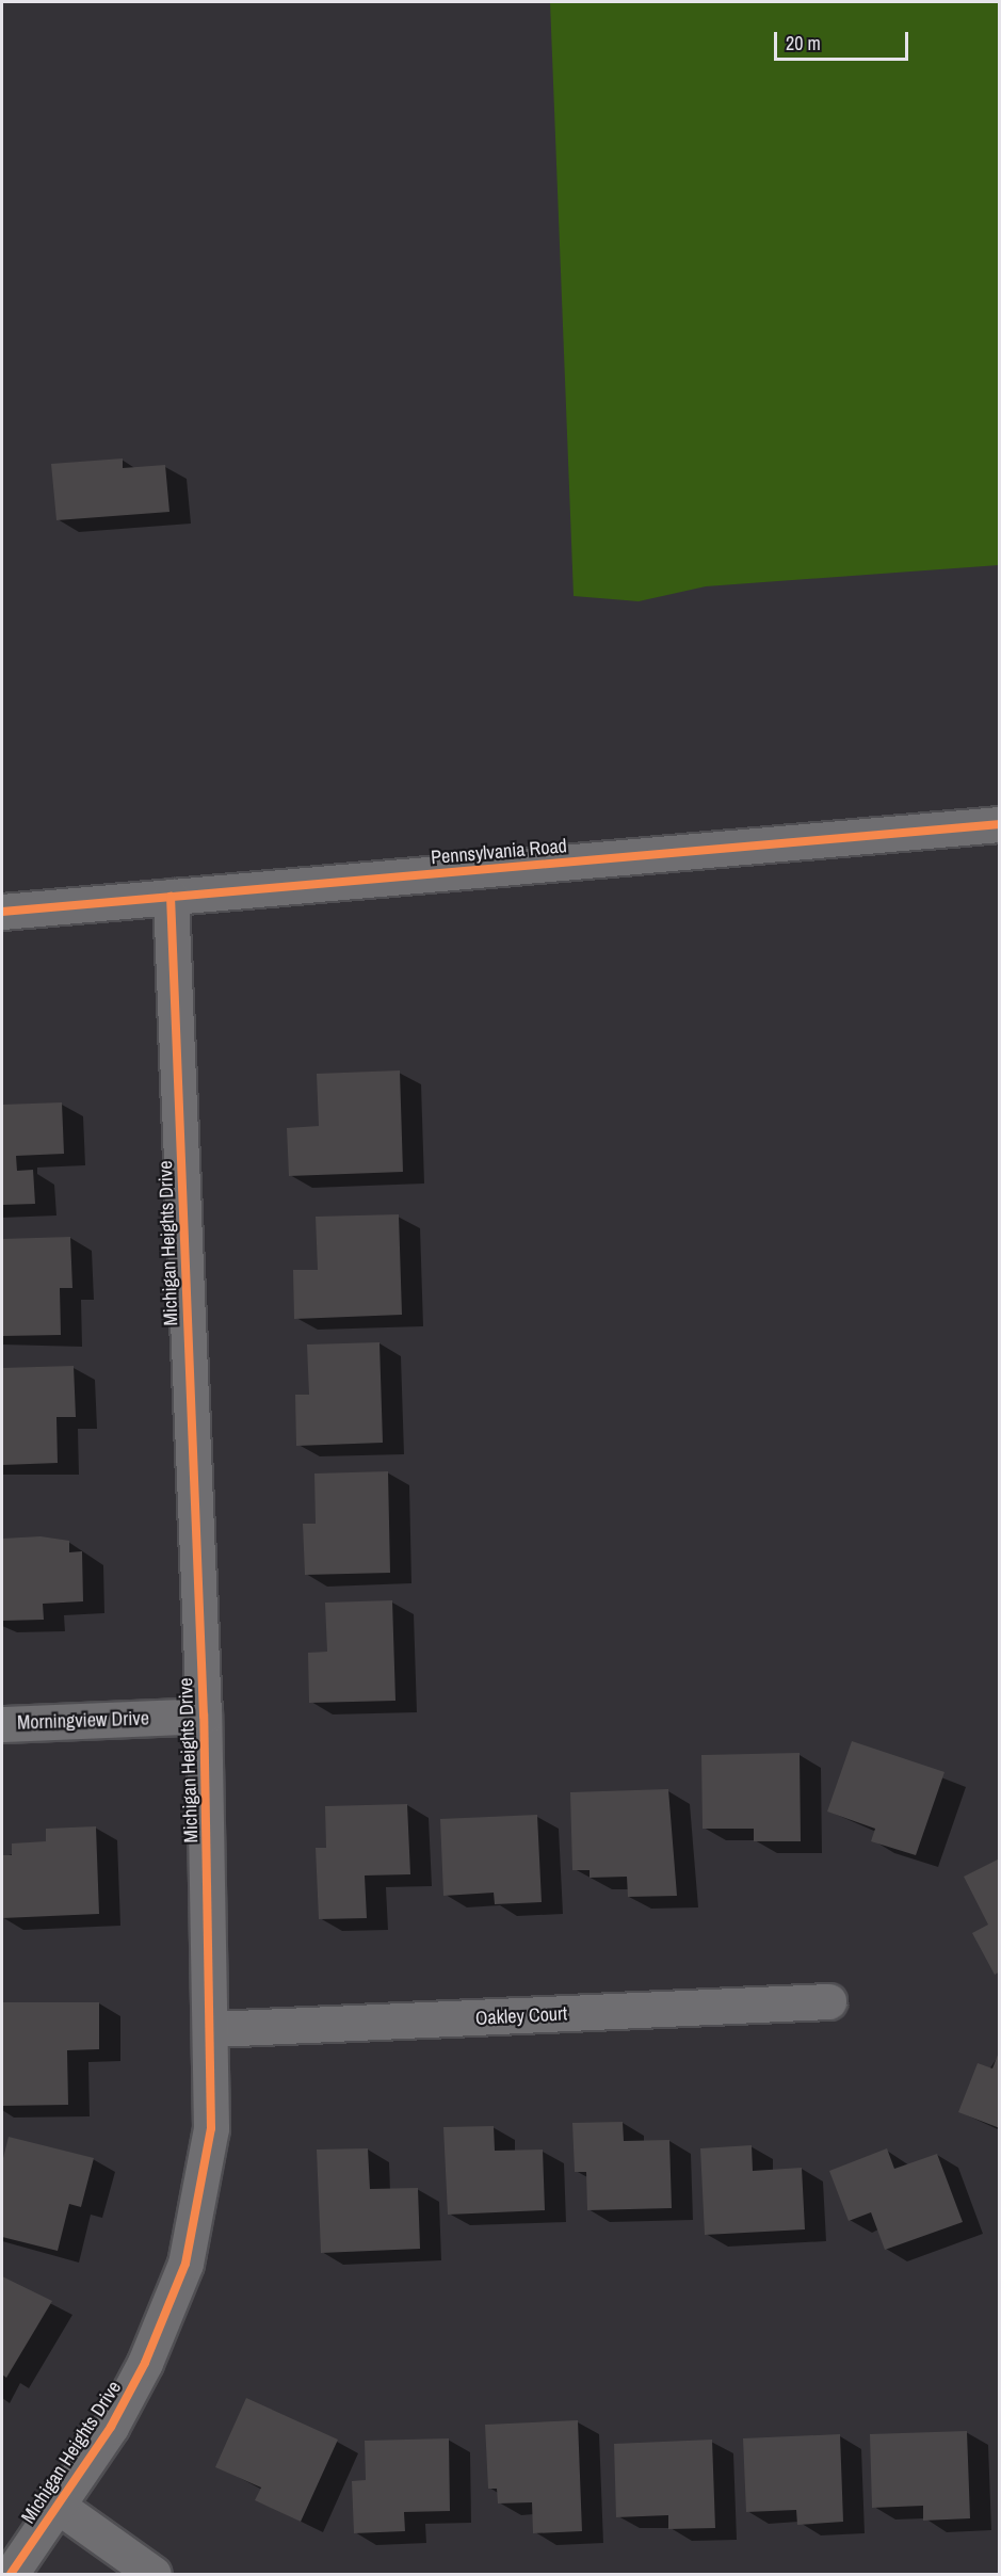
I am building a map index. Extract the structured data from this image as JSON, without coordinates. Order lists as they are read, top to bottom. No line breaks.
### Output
{"streets":{"street":["Pennsylvania Road","Michigan Heights Drive","Morningview Drive","Oakley Court"]},"crossings":[["Pennsylvania Road","Michigan Heights Drive"],["Michigan Heights Drive","Morningview Drive"],["Michigan Heights Drive","Oakley Court"]],"scale_bar":"20 m"}
